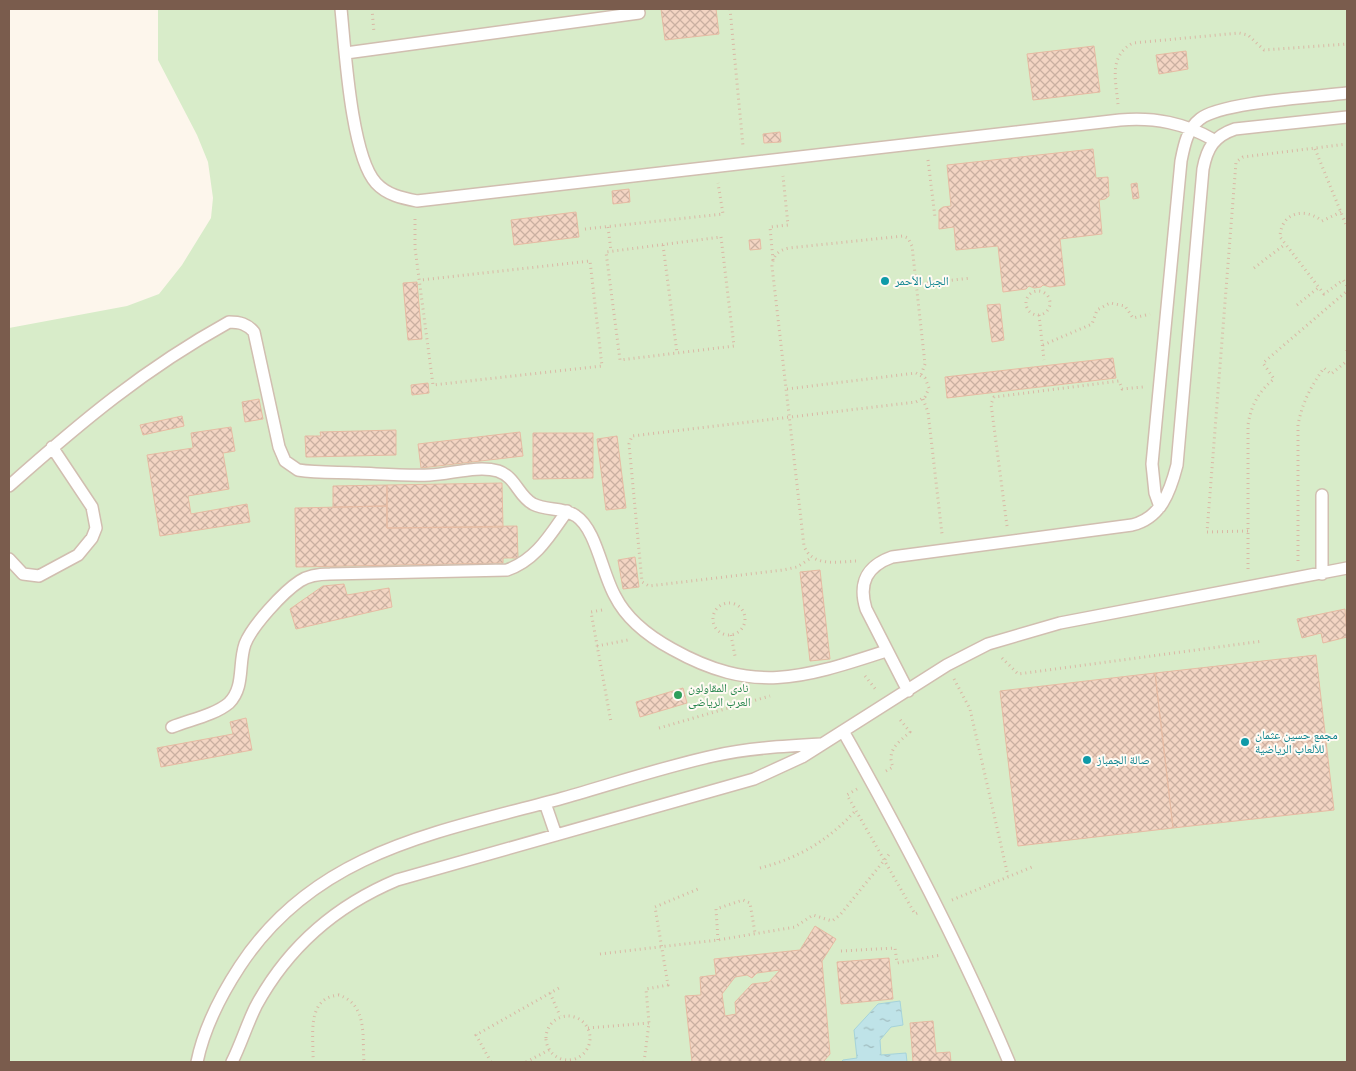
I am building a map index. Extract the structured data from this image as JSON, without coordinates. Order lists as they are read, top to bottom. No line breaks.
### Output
{"places":["الجبل الأحمر","نادى المقاولون العرب الرياضى","مجمع حسين عثمان للألعاب الرياضية","صالة الجمباز"]}
